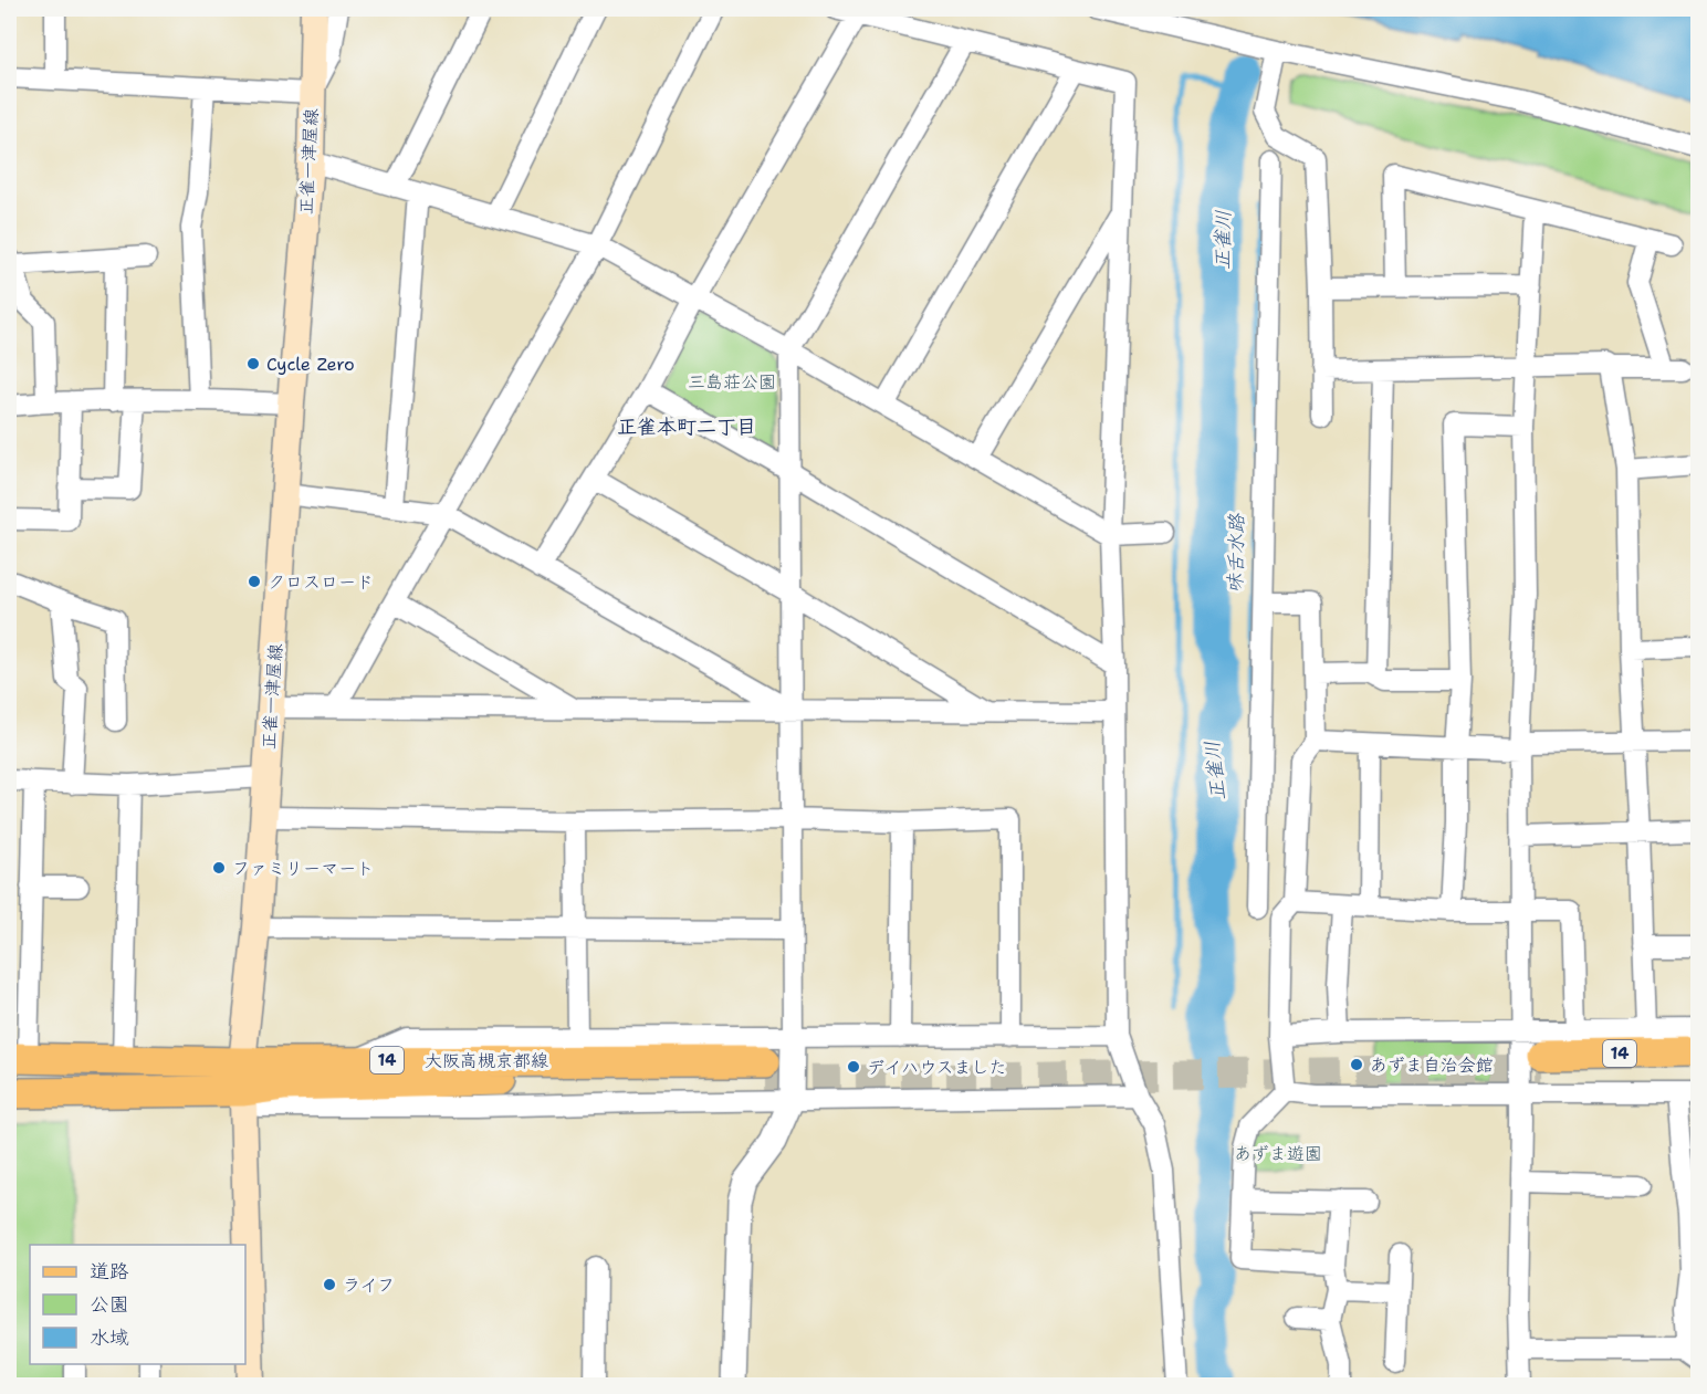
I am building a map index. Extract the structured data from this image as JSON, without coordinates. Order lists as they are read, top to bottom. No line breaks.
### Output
{"streets":{"main road":["正雀一津屋線","14","大阪高槻京都線"]},"crossings":[["正雀一津屋線","大阪高槻京都線"]],"districts":["正雀本町二丁目"],"water":["正雀川","味舌水路"],"parks":["三島荘公園","あずま遊園"],"places":["Cycle Zero","クロスロード","ファミリーマート","あずま自治会館","デイハウスました","ライフ"],"legend":["道路","公園","水域"]}
